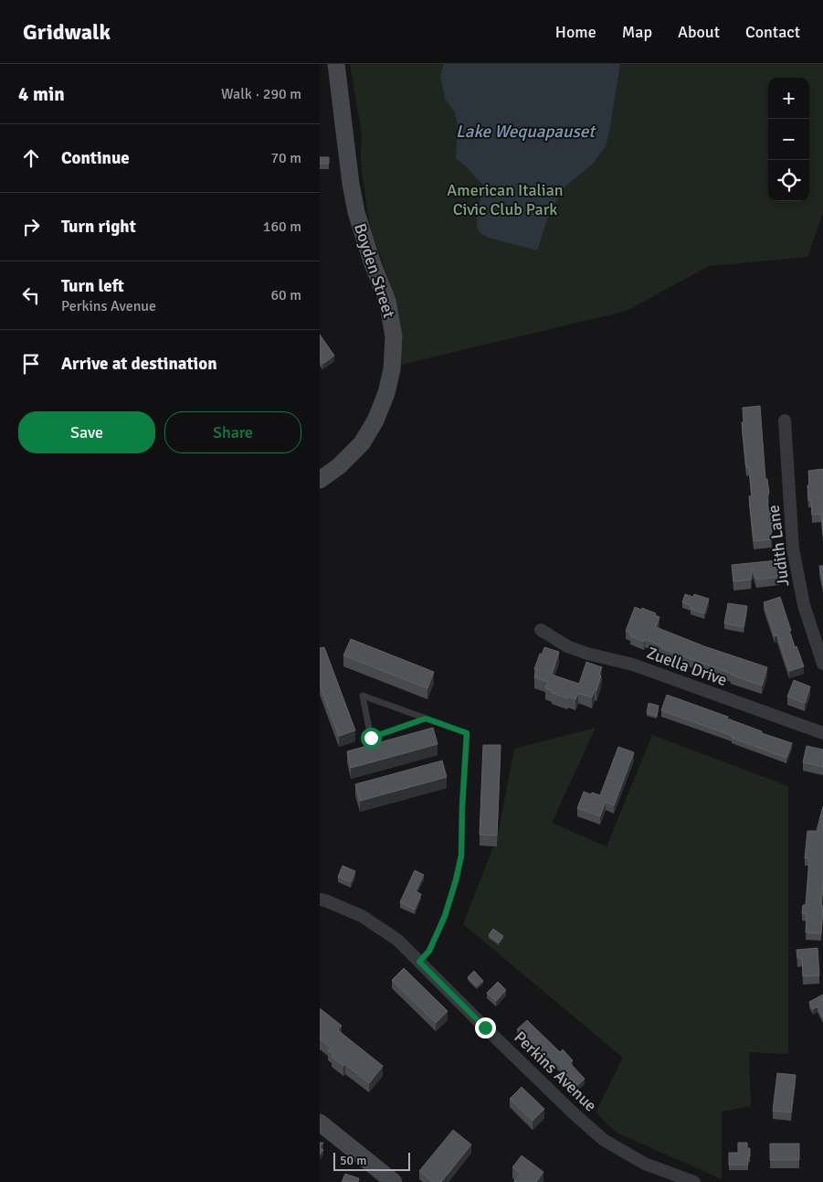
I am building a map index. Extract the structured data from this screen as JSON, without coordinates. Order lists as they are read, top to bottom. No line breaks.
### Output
{"streets":{"street":["Boyden Street","Judith Lane","Zuella Drive","Perkins Avenue"]},"water":["Lake Wequapauset"],"parks":["American Italian Civic Club Park"],"scale_bar":"50 m","page":{"header":"Gridwalk","nav":["Home","Map","About","Contact"],"heading":["4 min","Walk · 290 m"],"map_buttons":["+","−"],"list":[["Continue","70 m"],["Turn right","160 m"],["Turn left","Perkins Avenue","60 m"],"Arrive at destination"],"buttons":["Save","Share"],"scale":"50 m"}}
